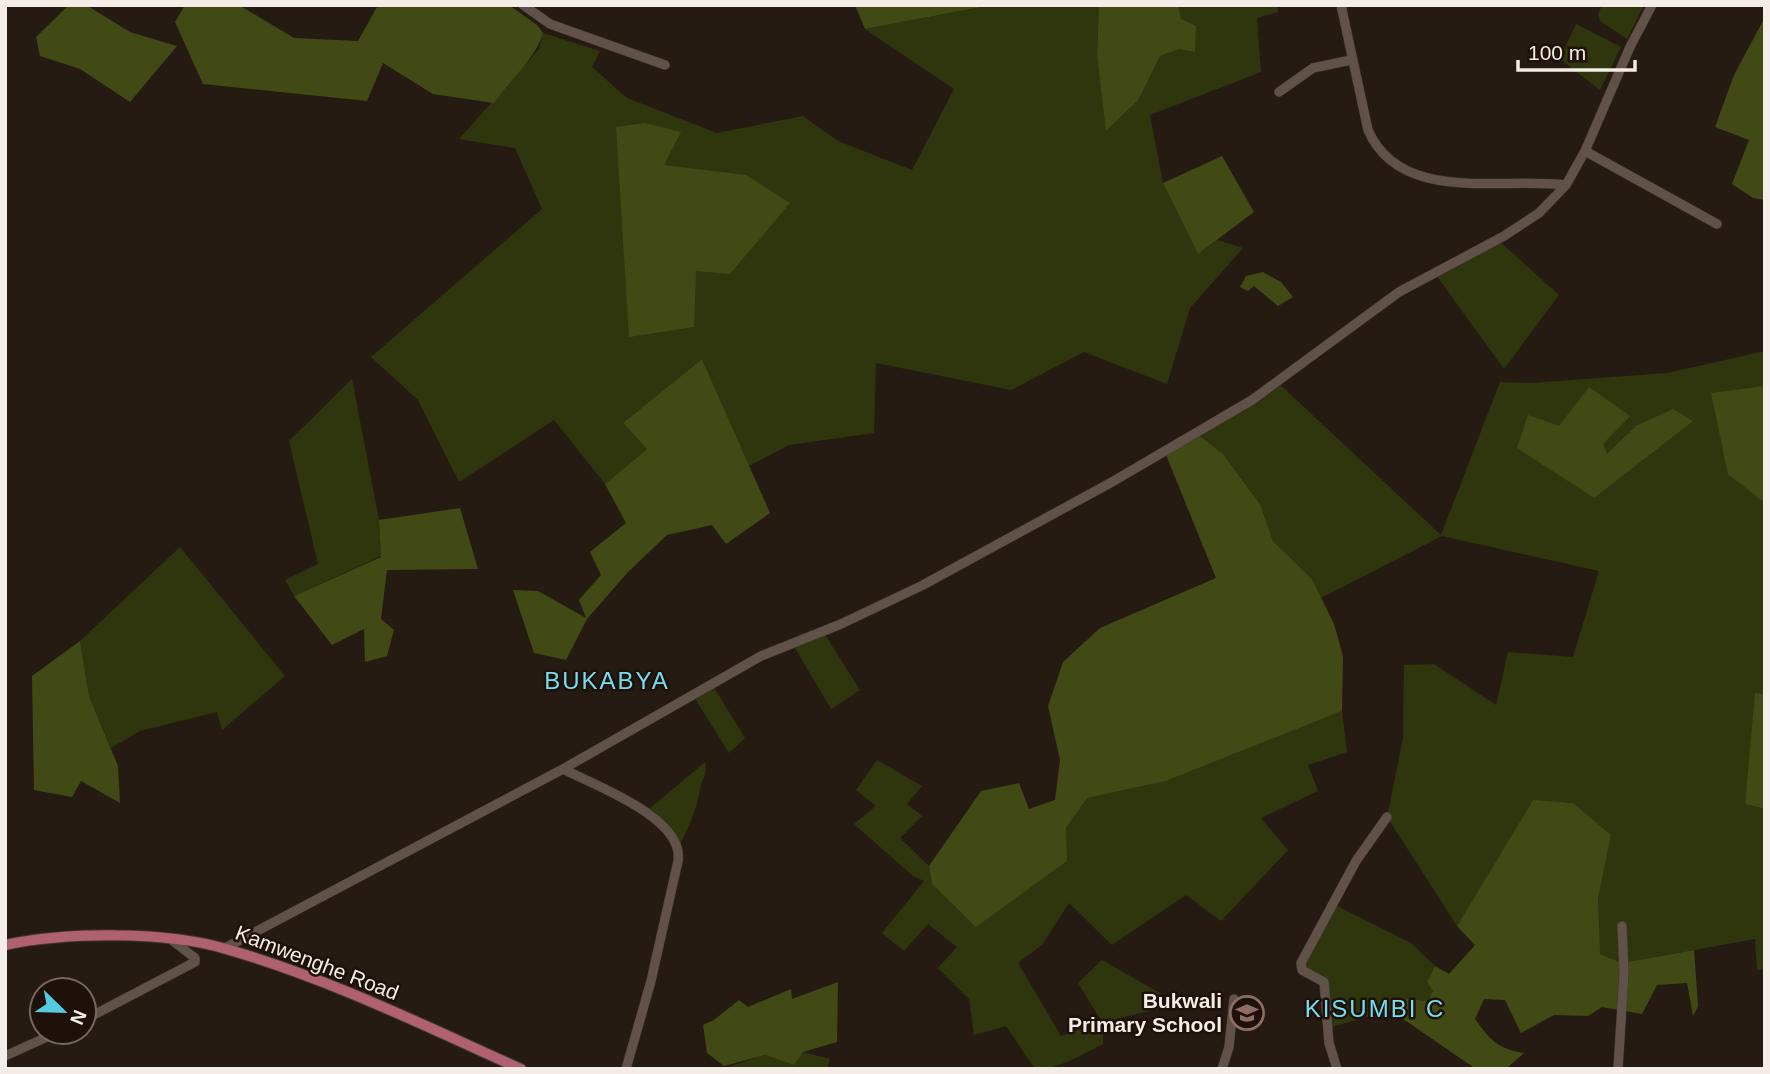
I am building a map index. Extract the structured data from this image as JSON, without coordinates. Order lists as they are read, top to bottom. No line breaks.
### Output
{"streets":{"main road":["Kamwenghe Road"]},"districts":["BUKABYA","KISUMBI C"],"places":{"school or university":["Bukwali Primary School"]},"scale_bar":"100 m","north":"bottom right"}
